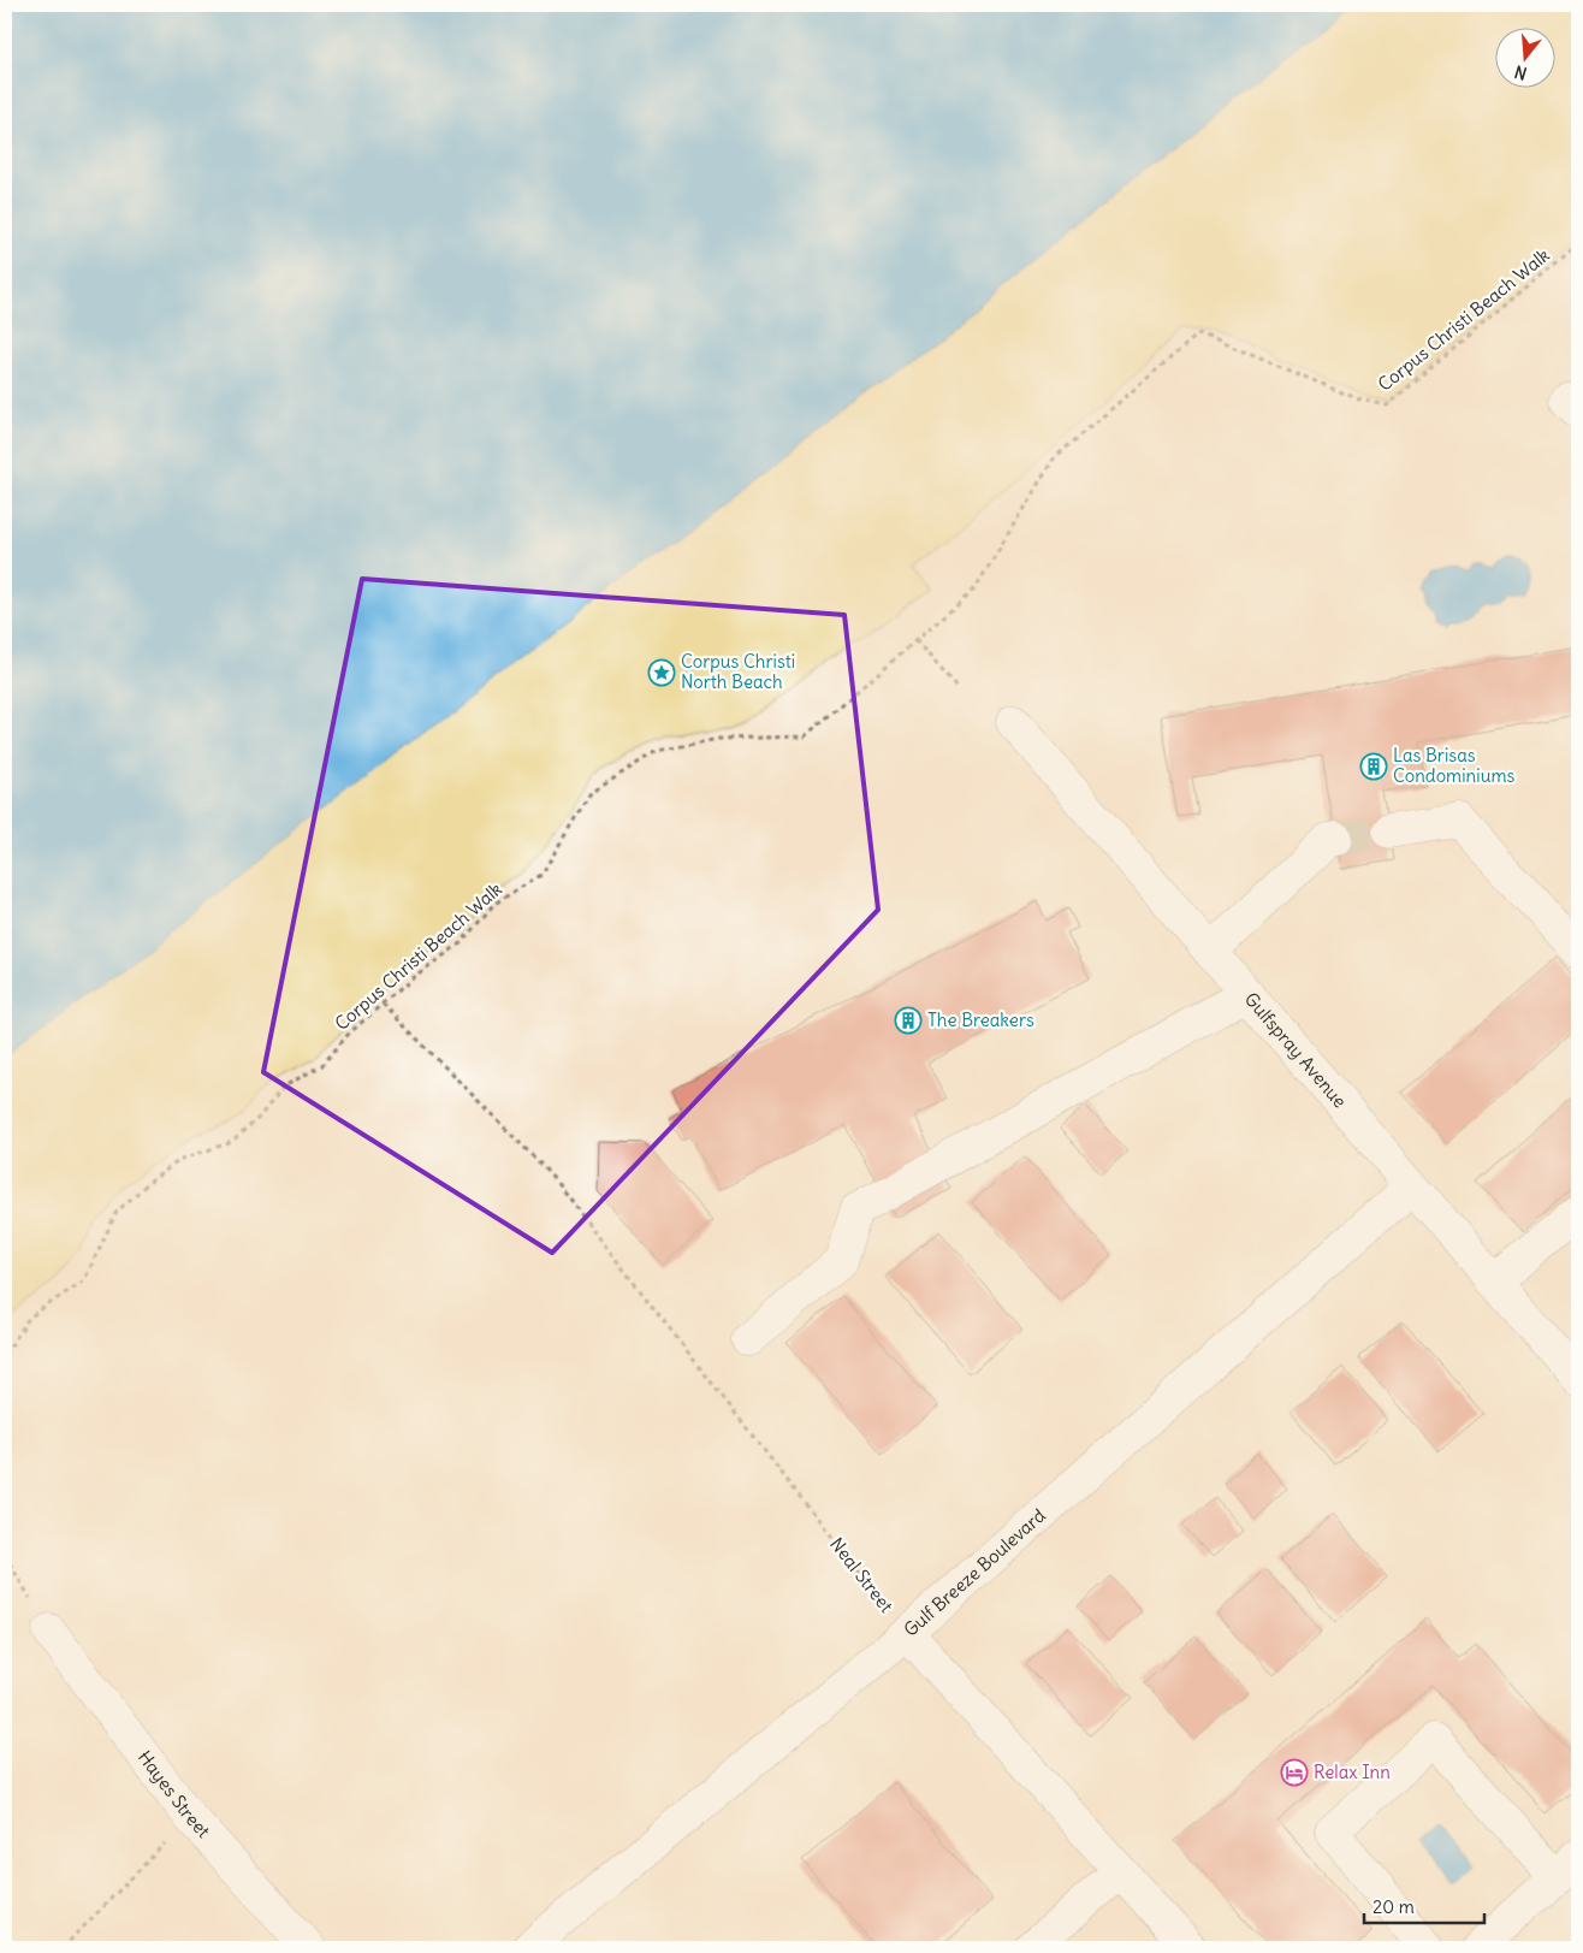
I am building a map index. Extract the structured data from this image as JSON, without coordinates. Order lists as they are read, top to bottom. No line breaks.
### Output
{"streets":{"street":["Gulfspray Avenue","Gulf Breeze Boulevard","Hayes Street"],"path":["Corpus Christi Beach Walk","Neal Street"]},"crossings":[["Corpus Christi Beach Walk","Neal Street"],["Gulfspray Avenue","Gulf Breeze Boulevard"],["Gulf Breeze Boulevard","Neal Street"]],"places":{"place":["Corpus Christi North Beach"],"building":["Las Brisas Condominiums","The Breakers"],"hotel":["Relax Inn"]},"scale_bar":"20 m","north":"bottom"}
